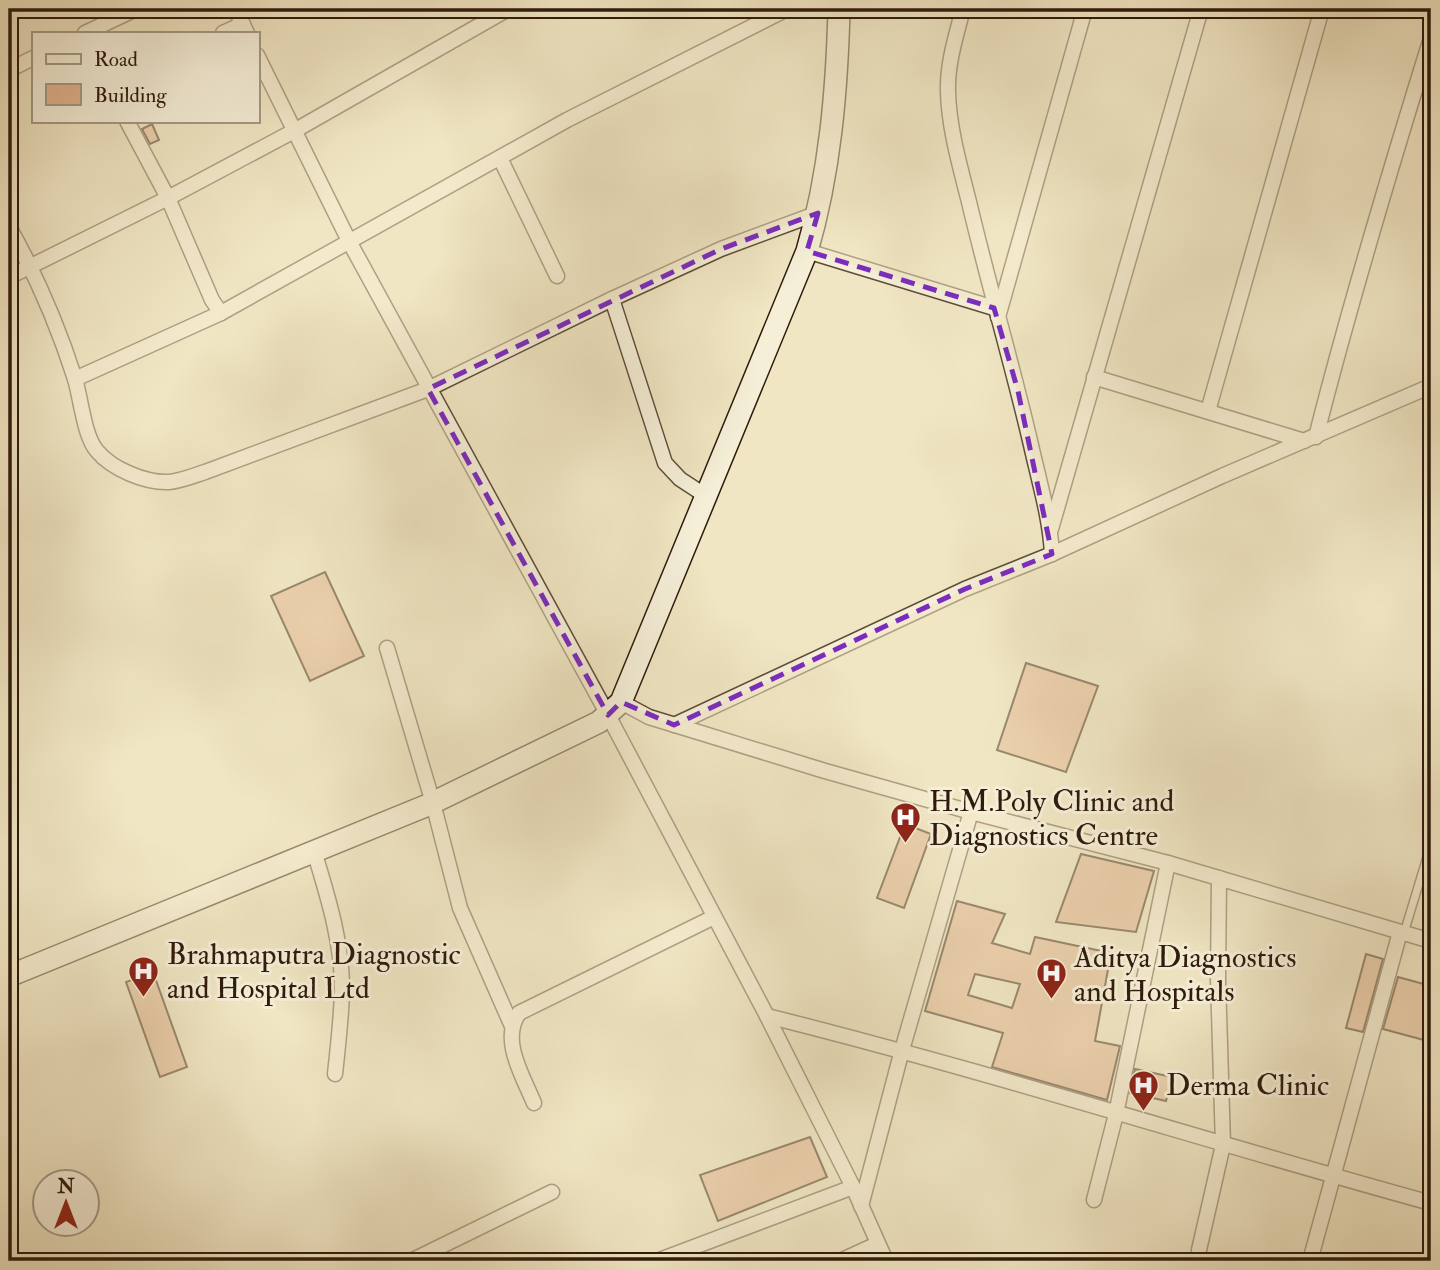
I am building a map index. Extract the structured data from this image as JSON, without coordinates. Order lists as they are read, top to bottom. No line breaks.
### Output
{"places":{"hospital":["H.M.Poly Clinic and Diagnostics Centre","Brahmaputra Diagnostic and Hospital Ltd","Aditya Diagnostics and Hospitals","Derma Clinic"]},"legend":["Road","Building"],"north":"top"}
